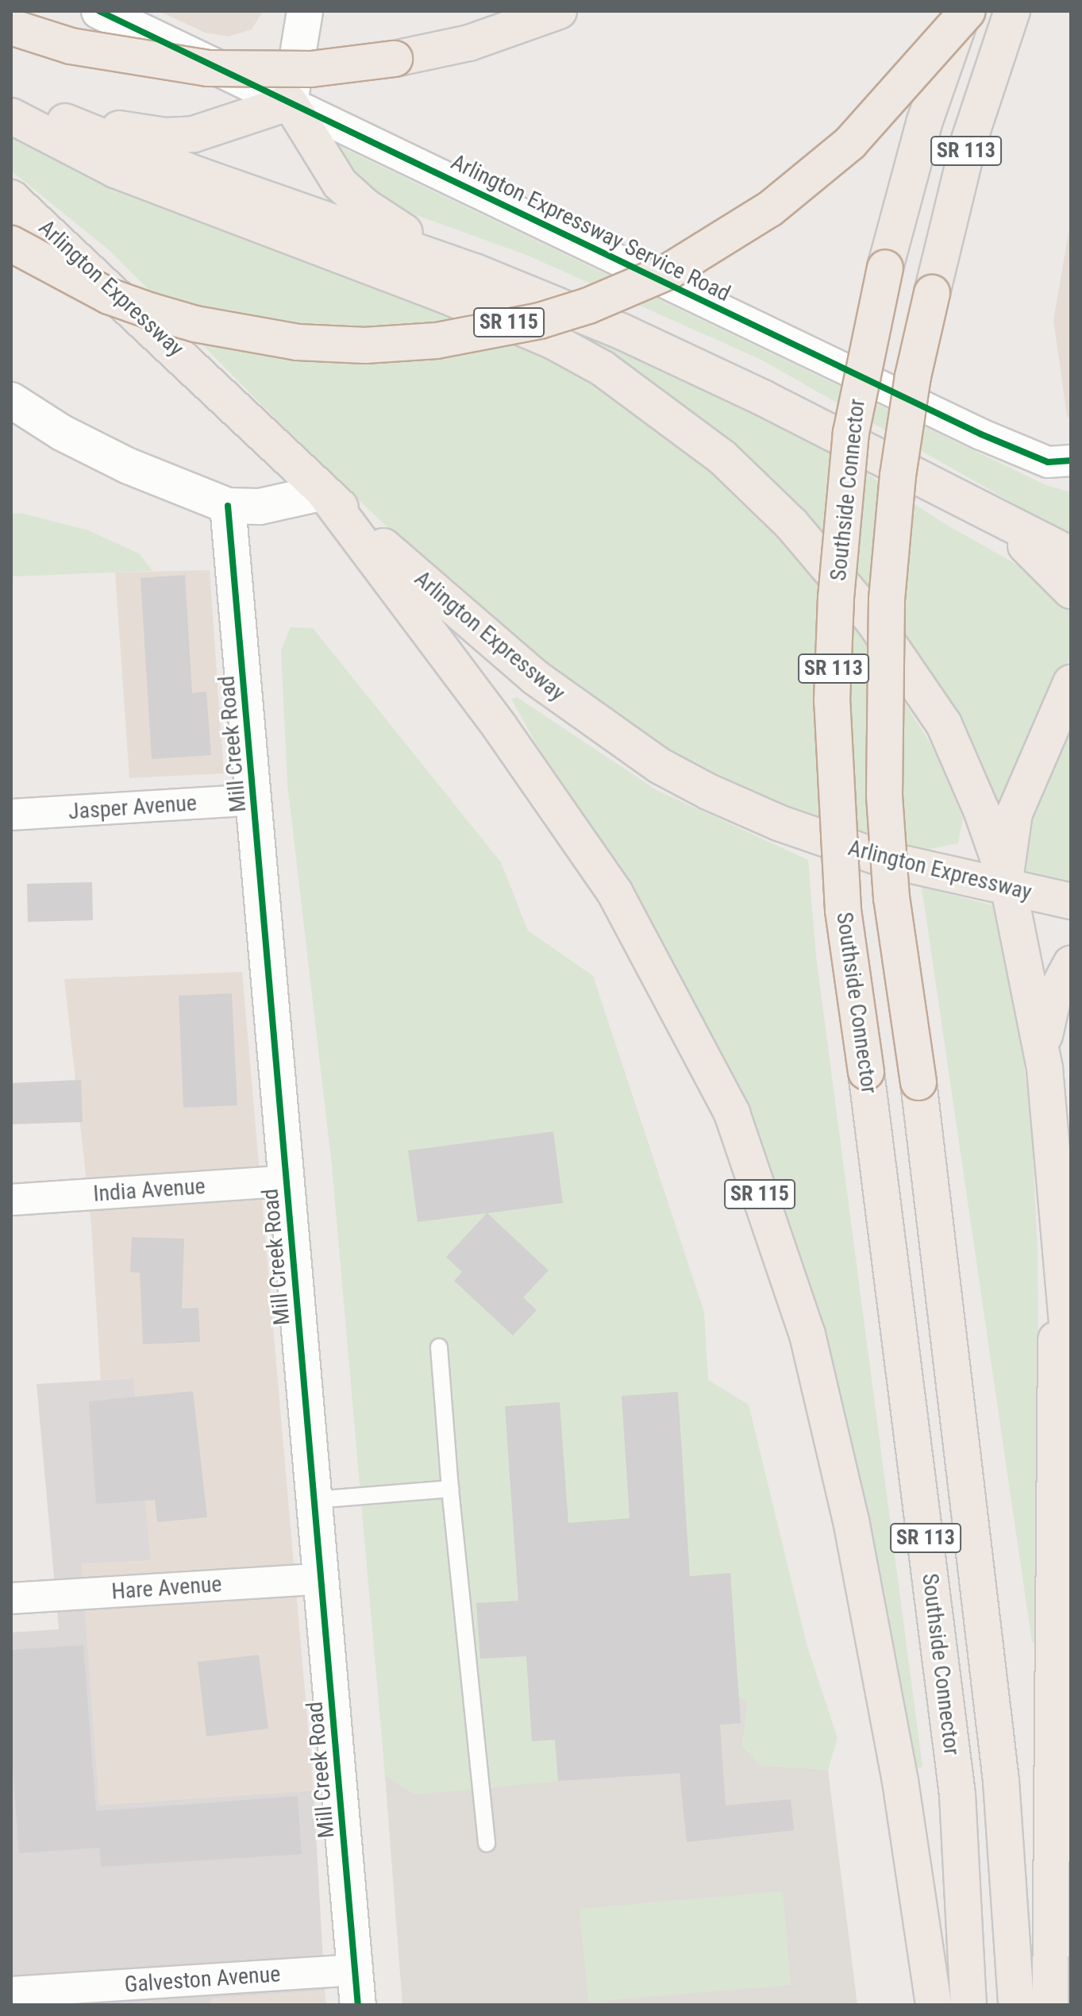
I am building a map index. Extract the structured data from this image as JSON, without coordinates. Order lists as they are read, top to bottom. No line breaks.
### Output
{"streets":{"highway":["SR 113","Arlington Expressway","SR 115","Southside Connector"],"street":["Arlington Expressway Service Road","Mill Creek Road","Jasper Avenue","India Avenue","Hare Avenue","Galveston Avenue"]},"crossings":[["Arlington Expressway","SR 115"],["Mill Creek Road","Jasper Avenue"],["Mill Creek Road","India Avenue"],["Mill Creek Road","Hare Avenue"],["Mill Creek Road","Galveston Avenue"]]}
